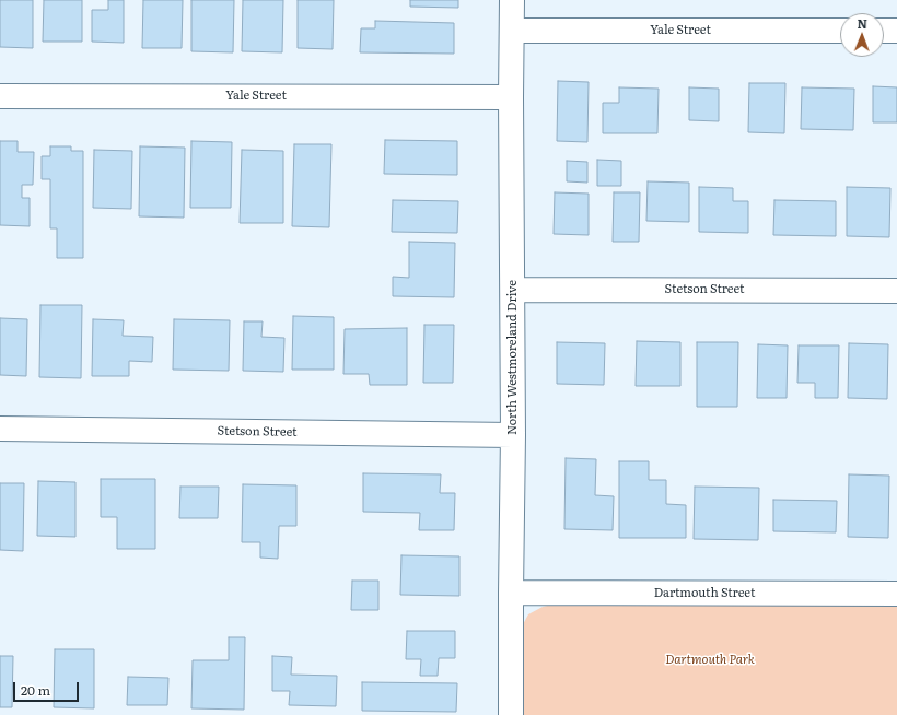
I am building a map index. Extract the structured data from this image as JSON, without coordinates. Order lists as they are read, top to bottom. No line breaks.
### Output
{"streets":{"street":["Yale Street","Stetson Street","North Westmoreland Drive","Dartmouth Street"]},"crossings":[["Yale Street","North Westmoreland Drive"],["Stetson Street","North Westmoreland Drive"],["North Westmoreland Drive","Dartmouth Street"]],"parks":["Dartmouth Park"],"scale_bar":"20 m","north":"top"}
